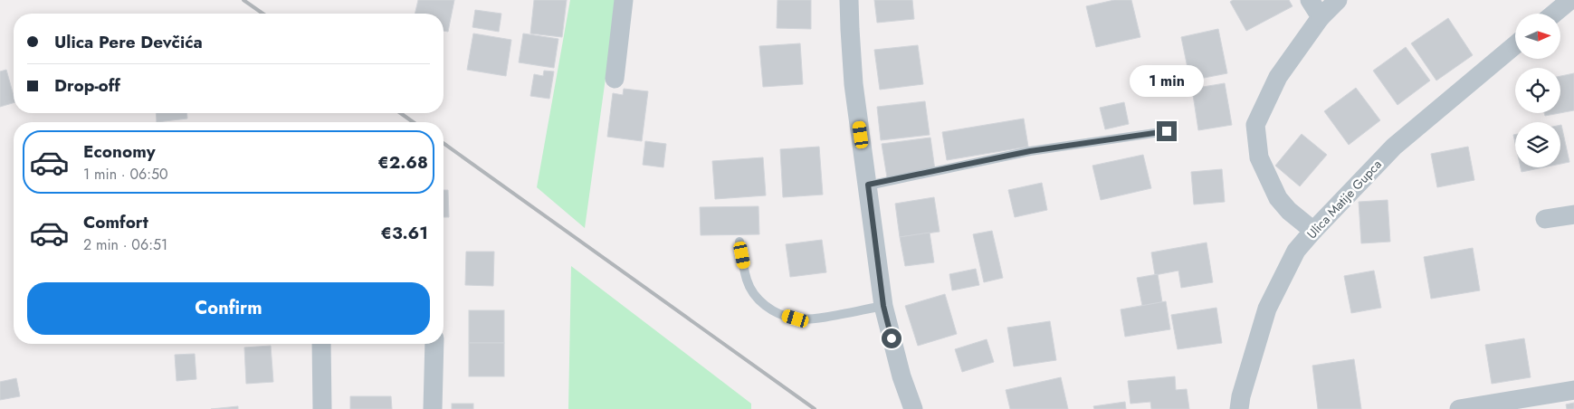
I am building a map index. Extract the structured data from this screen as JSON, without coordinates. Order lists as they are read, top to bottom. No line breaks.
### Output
{"streets":{"street":["Ulica Matije Gupca"]},"north":"right","page":{"banner":["Ulica Pere Devčića","Drop-off"],"bubble":"1 min","list":[{"name":"Economy","note":"1 min · 06:50","value":"€2.68"},{"name":"Comfort","note":"2 min · 06:51","value":"€3.61"}],"buttons":"Confirm"}}
